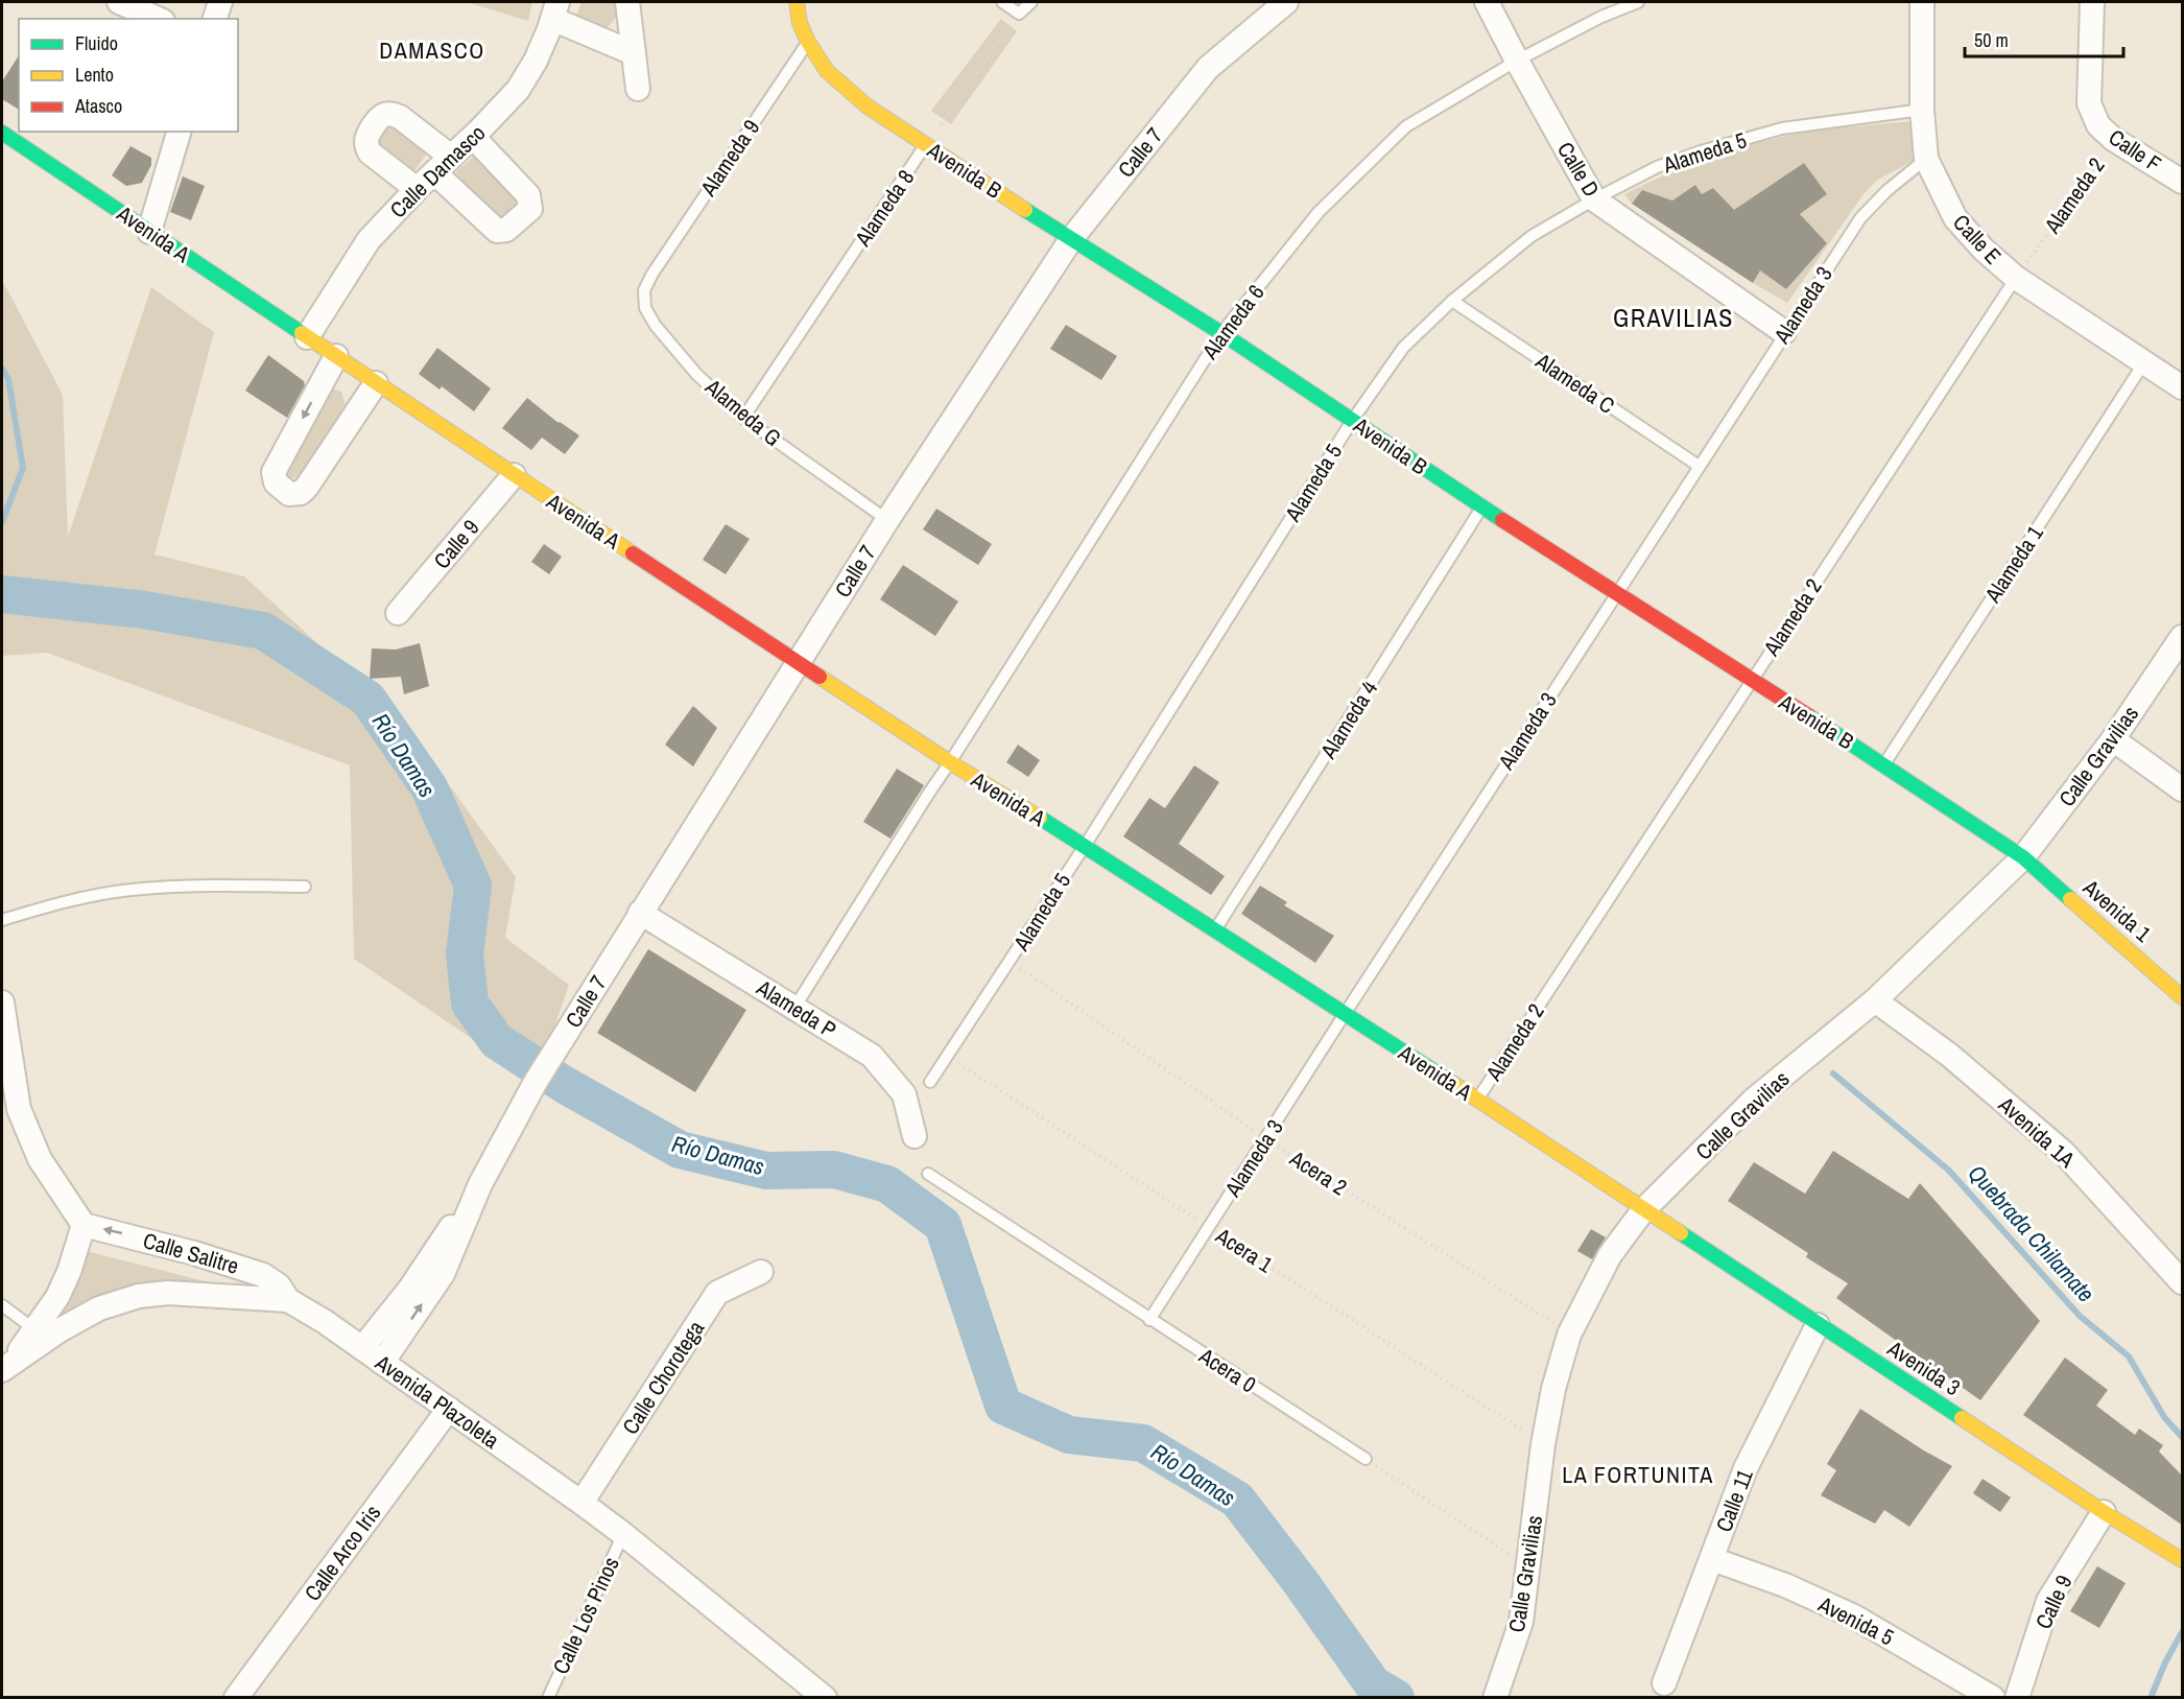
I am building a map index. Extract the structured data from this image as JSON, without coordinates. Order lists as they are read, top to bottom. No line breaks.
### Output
{"streets":{"street":["Calle F","Calle 7","Calle D","Avenida B","Calle Damasco","Avenida A","Calle E","Calle 9","Calle Gravilias","Avenida 1","Alameda P","Avenida 1A","Calle Salitre","Avenida 3","Calle Chorotega","Avenida Plazoleta","Calle 11","Calle Arco Iris","Avenida 5"],"lane":["Alameda 5","Alameda 9","Alameda 2","Alameda 8","Alameda 3","Alameda 6","Alameda C","Alameda G","Alameda 1","Alameda 4","Acera 0","Calle Los Pinos"],"path":["Acera 2","Acera 1"]},"crossings":[["Calle F","Alameda 2"],["Calle 7","Avenida B"],["Calle 7","Avenida A"],["Calle 7","Alameda G"],["Calle 7","Alameda P"],["Calle 7","Avenida Plazoleta"],["Alameda 5","Calle D"],["Alameda 5","Avenida B"],["Alameda 5","Avenida A"],["Alameda 5","Calle E"],["Alameda 5","Alameda C"],["Alameda 5","Acera 2"],["Alameda 5","Acera 1"],["Alameda 9","Avenida B"],["Alameda 9","Alameda G"],["Calle D","Alameda 3"],["Calle D","Alameda 6"],["Avenida B","Alameda 2"],["Avenida B","Alameda 8"],["Avenida B","Alameda 3"],["Avenida B","Alameda 6"],["Avenida B","Alameda 1"],["Avenida B","Alameda 4"],["Avenida B","Calle Gravilias"],["Avenida B","Avenida 1"],["Calle Damasco","Avenida A"],["Alameda 2","Avenida A"],["Alameda 2","Calle E"],["Alameda 8","Alameda G"],["Avenida A","Alameda 3"],["Avenida A","Alameda 6"],["Avenida A","Calle 9"],["Avenida A","Alameda 4"],["Avenida A","Calle Gravilias"],["Avenida A","Avenida 3"],["Calle E","Alameda 3"],["Calle E","Alameda 1"],["Alameda 3","Alameda C"],["Alameda 3","Acera 2"],["Alameda 3","Acera 1"],["Alameda 3","Acera 0"],["Calle 9","Avenida 3"],["Calle Gravilias","Avenida 1"],["Calle Gravilias","Avenida 1A"],["Calle Gravilias","Acera 2"],["Calle Gravilias","Acera 1"],["Calle Gravilias","Avenida 3"],["Calle Salitre","Avenida Plazoleta"],["Avenida 3","Calle 11"],["Calle Chorotega","Avenida Plazoleta"],["Avenida Plazoleta","Calle Arco Iris"],["Avenida Plazoleta","Calle Los Pinos"],["Calle 11","Avenida 5"]],"one_way":["Calle Salitre"],"districts":["DAMASCO","GRAVILIAS","LA FORTUNITA"],"water":["Río Damas","Quebrada Chilamate"],"legend":["Fluido","Lento","Atasco"],"scale_bar":"50 m"}
